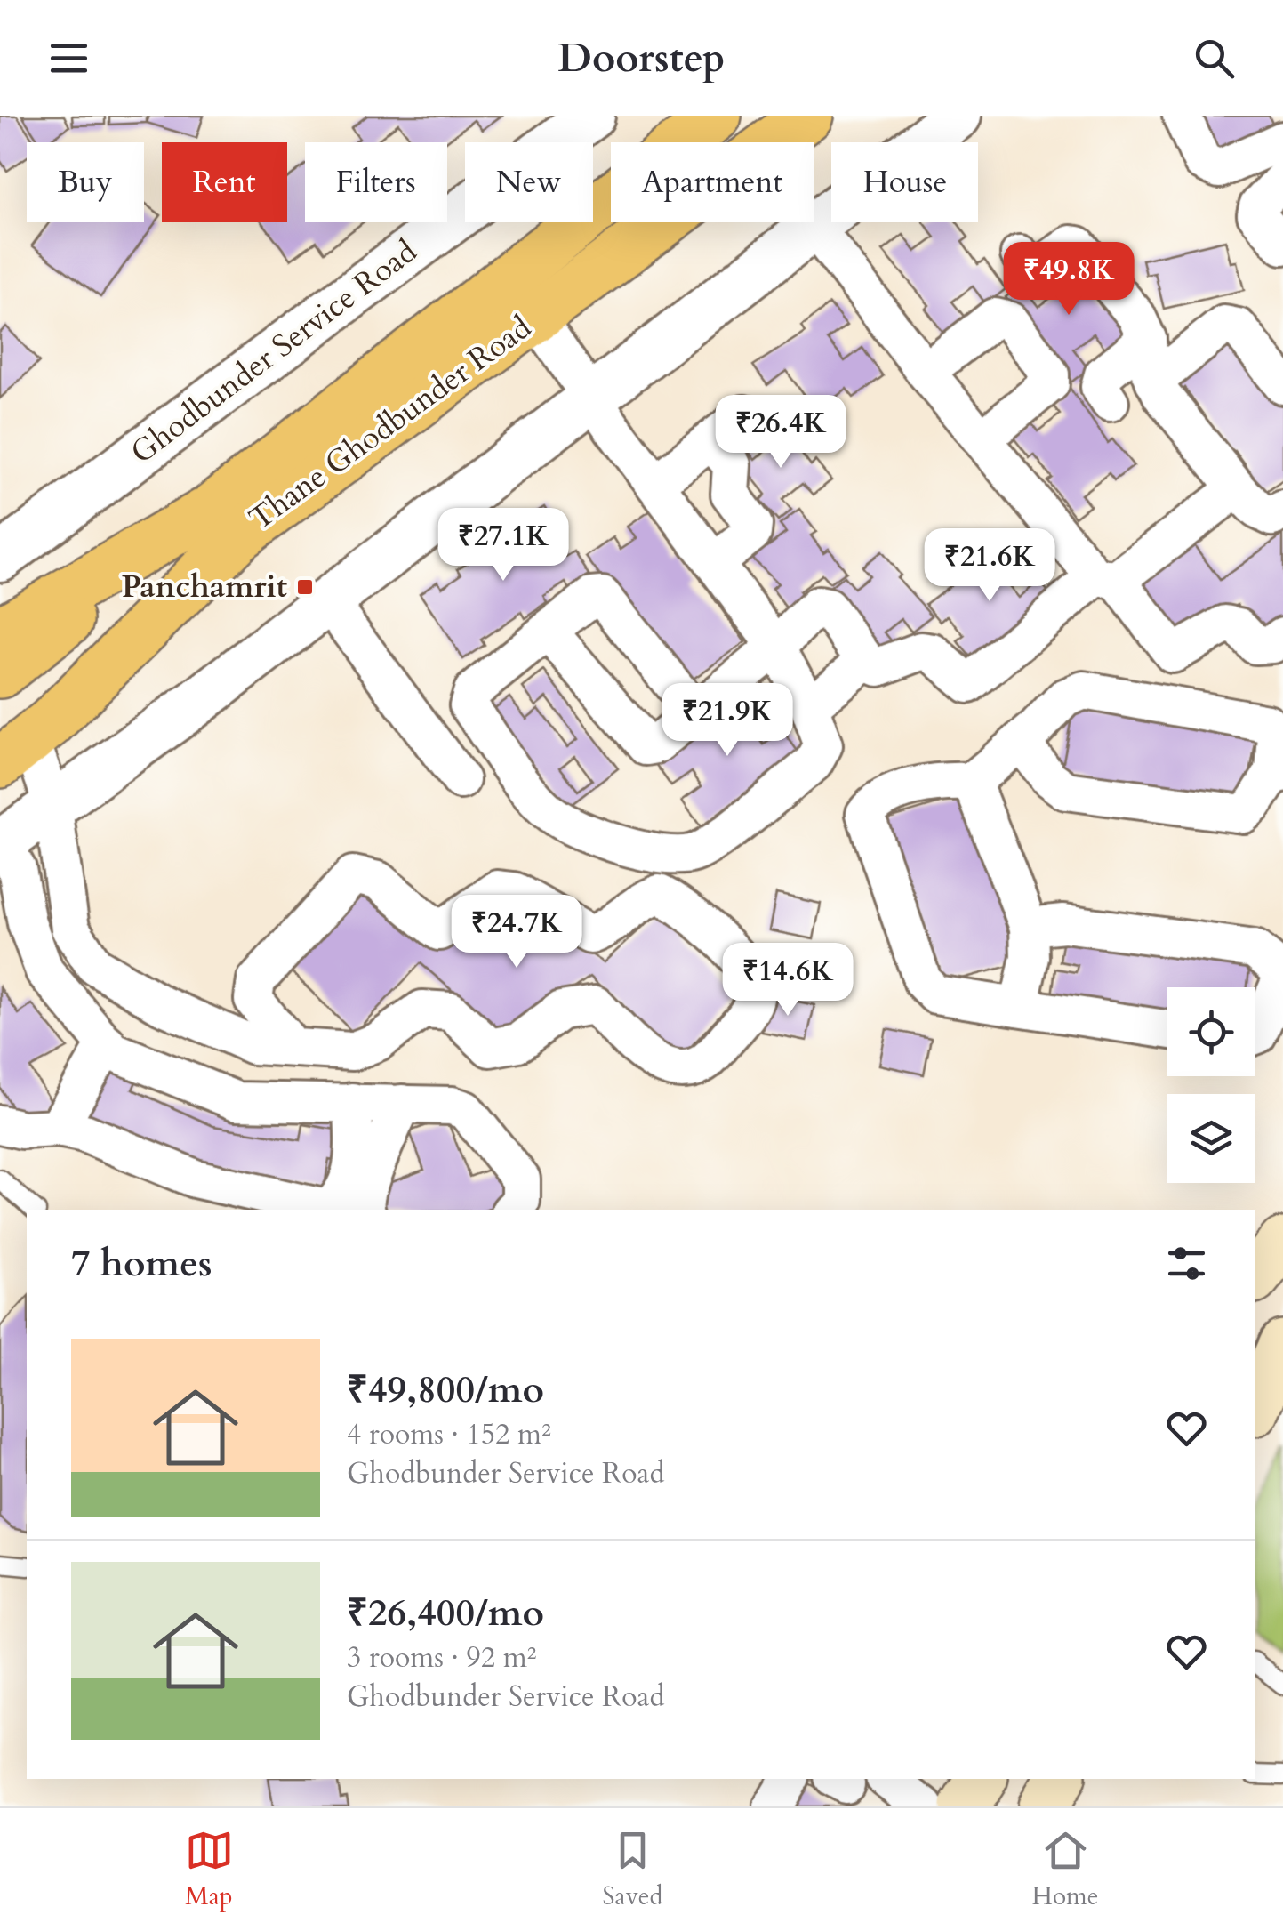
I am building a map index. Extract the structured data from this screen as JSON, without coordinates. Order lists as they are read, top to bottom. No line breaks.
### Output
{"streets":{"main road":["Thane Ghodbunder Road"],"street":["Ghodbunder Service Road"]},"places":{"transit":["Panchamrit"]},"page":{"header":"Doorstep","chip":["Buy","Rent","Filters","New","Apartment","House"],"price":["₹49.8K","₹26.4K","₹27.1K","₹21.6K","₹21.9K","₹24.7K","₹14.6K"],"heading":"7 homes","list":[{"name":"₹49,800/mo","note":"4 rooms · 152 m² · Ghodbunder Service Road"},{"name":"₹26,400/mo","note":"3 rooms · 92 m² · Ghodbunder Service Road"}],"tabs":["Map","Saved","Home"]}}
